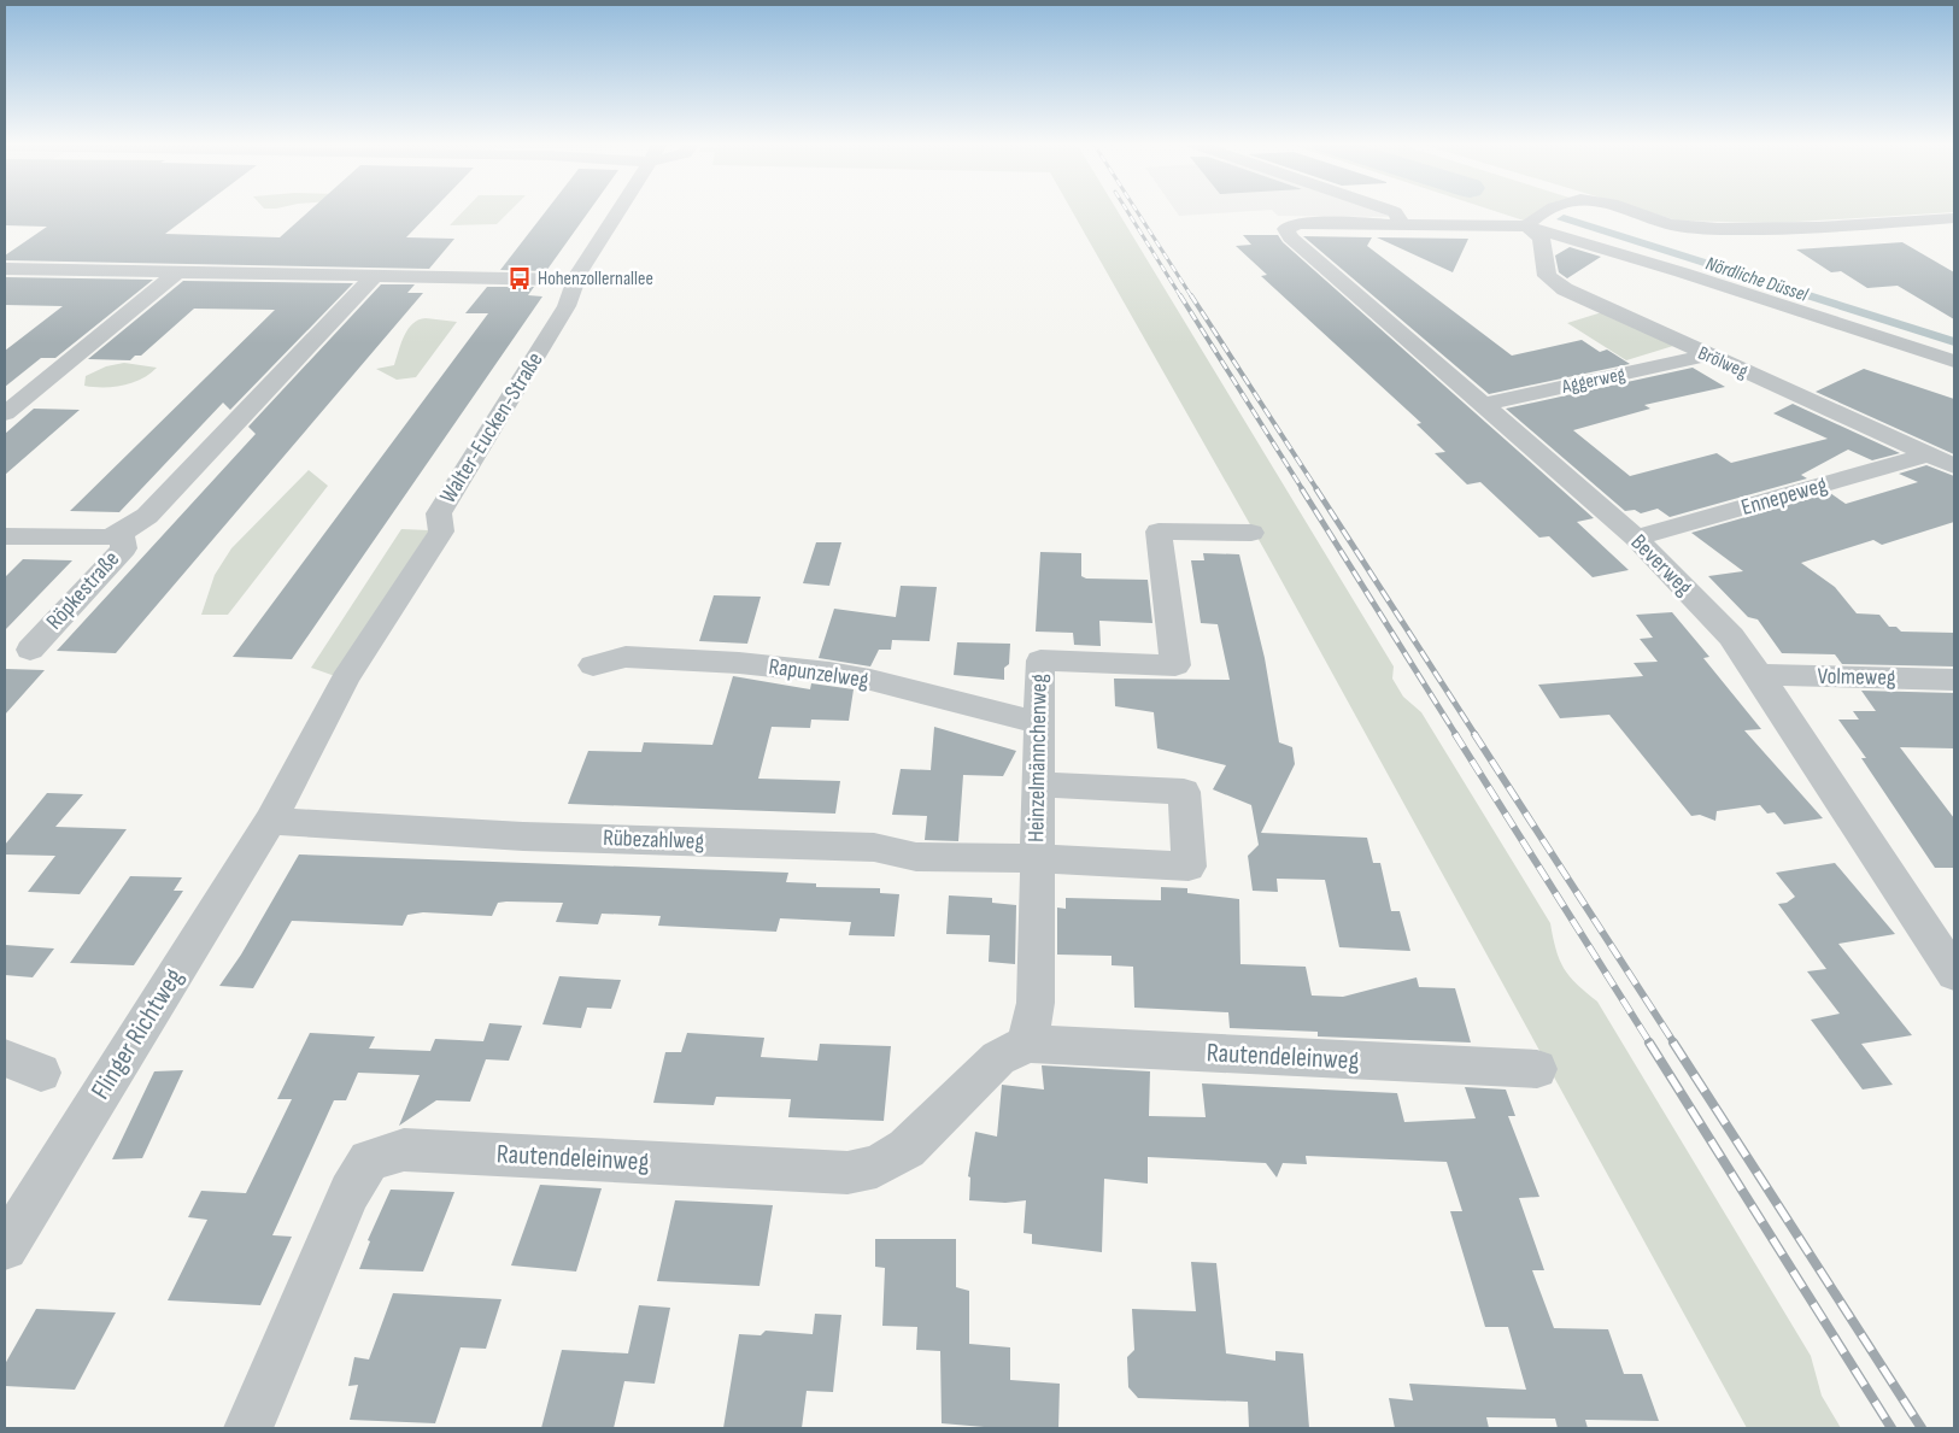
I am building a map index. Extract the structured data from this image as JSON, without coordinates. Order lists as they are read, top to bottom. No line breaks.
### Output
{"streets":{"street":["Brölweg","Aggerweg","Walter-Eucken-Straße","Ennepeweg","Beverweg","Röpkestraße","Rapunzelweg","Volmeweg","Heinzelmännchenweg","Rübezahlweg","Flinger Richtweg","Rautendeleinweg"]},"crossings":[["Brölweg","Aggerweg"],["Brölweg","Ennepeweg"],["Aggerweg","Beverweg"],["Walter-Eucken-Straße","Rübezahlweg"],["Walter-Eucken-Straße","Flinger Richtweg"],["Ennepeweg","Beverweg"],["Beverweg","Volmeweg"],["Rapunzelweg","Heinzelmännchenweg"],["Heinzelmännchenweg","Rübezahlweg"],["Rübezahlweg","Flinger Richtweg"]],"water":["Nördliche Düssel"],"places":{"bus stop":["Hohenzollernallee"]}}
